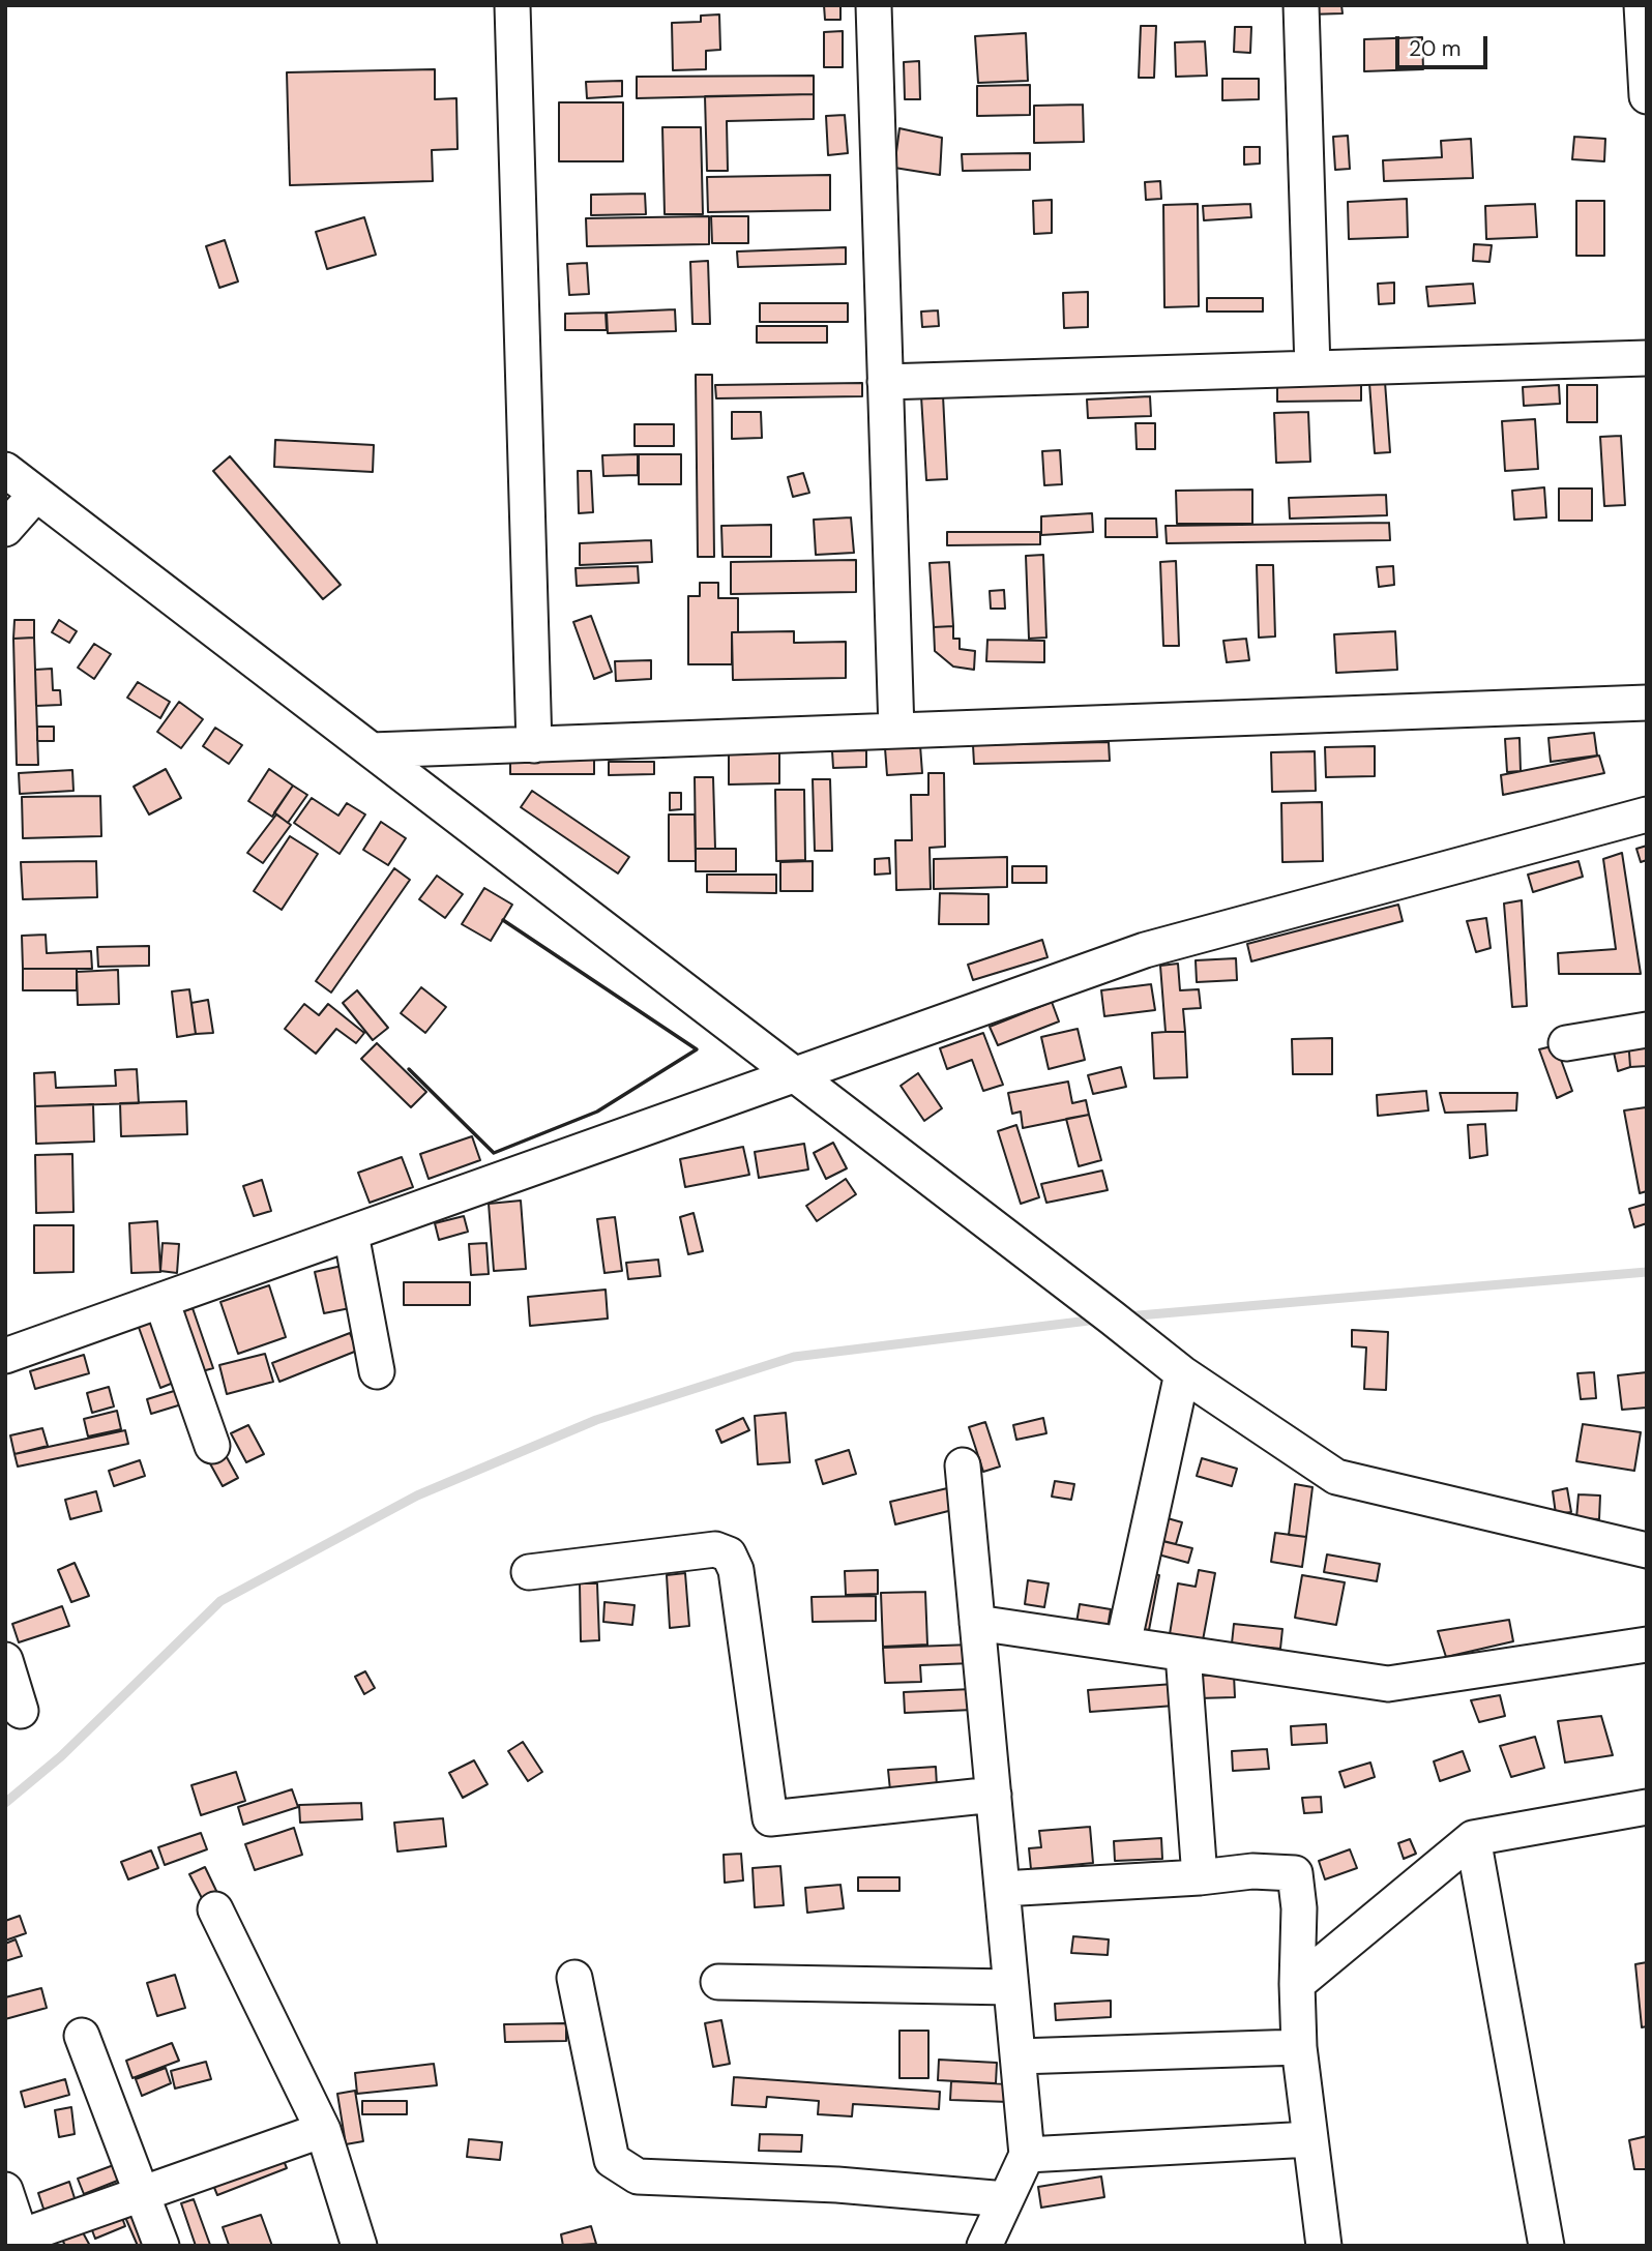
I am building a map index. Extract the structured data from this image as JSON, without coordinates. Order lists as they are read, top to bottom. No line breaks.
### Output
{"scale_bar":"20 m"}
